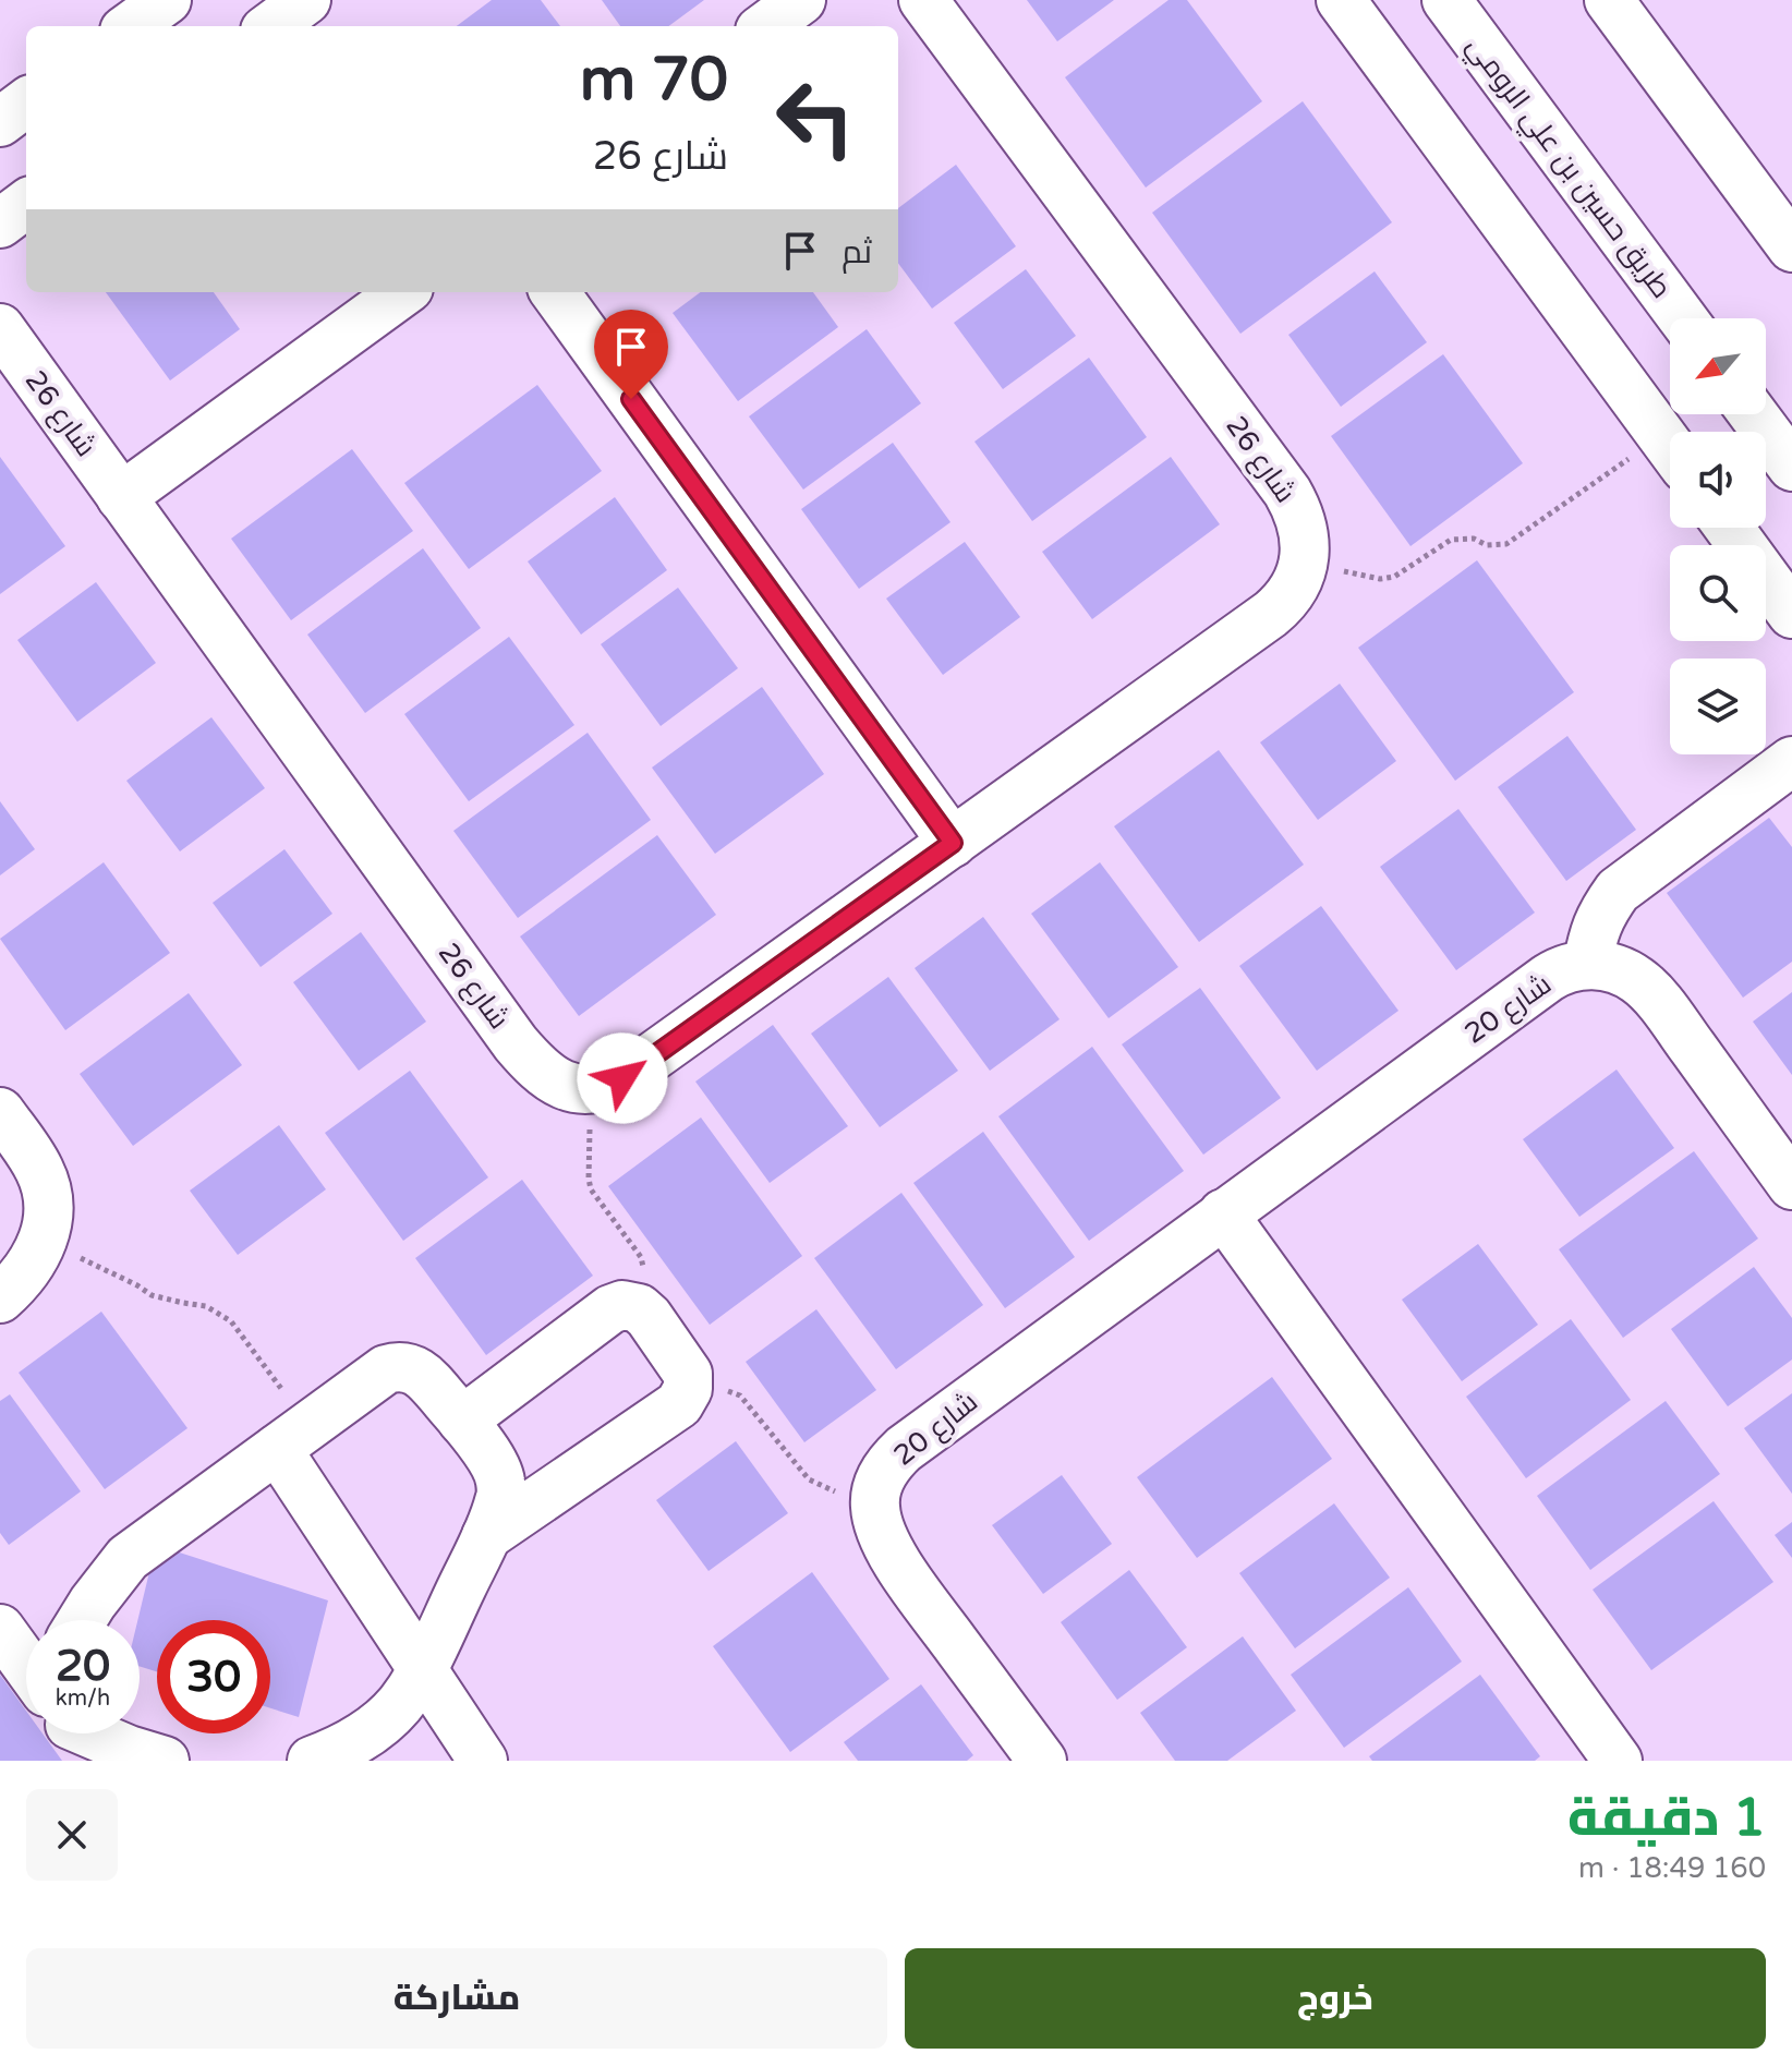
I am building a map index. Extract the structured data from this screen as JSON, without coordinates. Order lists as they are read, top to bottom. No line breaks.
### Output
{"streets":{"main road":["طريق حسين بن علي الرومي","شارع 26","شارع 20"]},"north":"bottom left","page":{"turn":["70 m","شارع 26"],"then":"ثم","speed":"20 km/h","limit":"30","heading":["1 دقيقة","160 m · 18:49"],"buttons":["خروج","مشاركة"]}}
